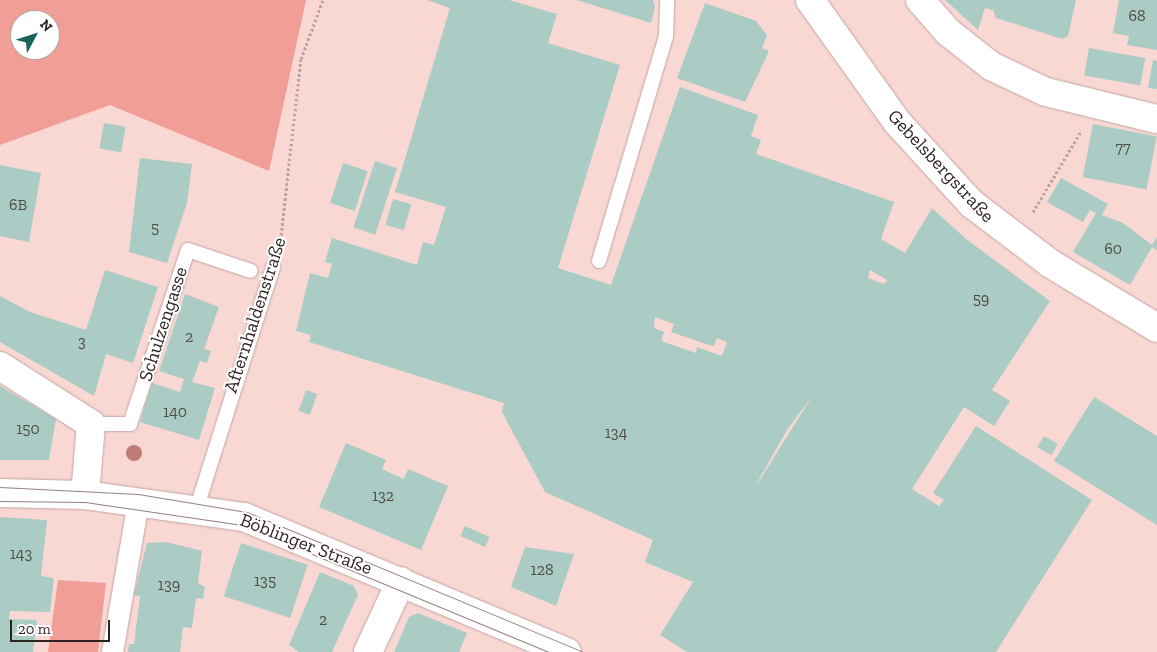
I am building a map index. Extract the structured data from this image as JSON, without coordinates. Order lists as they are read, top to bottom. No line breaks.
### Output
{"streets":{"street":["Gebelsbergstraße","Böblinger Straße"],"lane":["Afternhaldenstraße","Schulzengasse"]},"crossings":[["Afternhaldenstraße","Böblinger Straße"]],"house_numbers":["68","77","6B","5","60","59","2","3","140","150","134","132","143","128","135","139","2"],"scale_bar":"20 m","north":"top right"}
